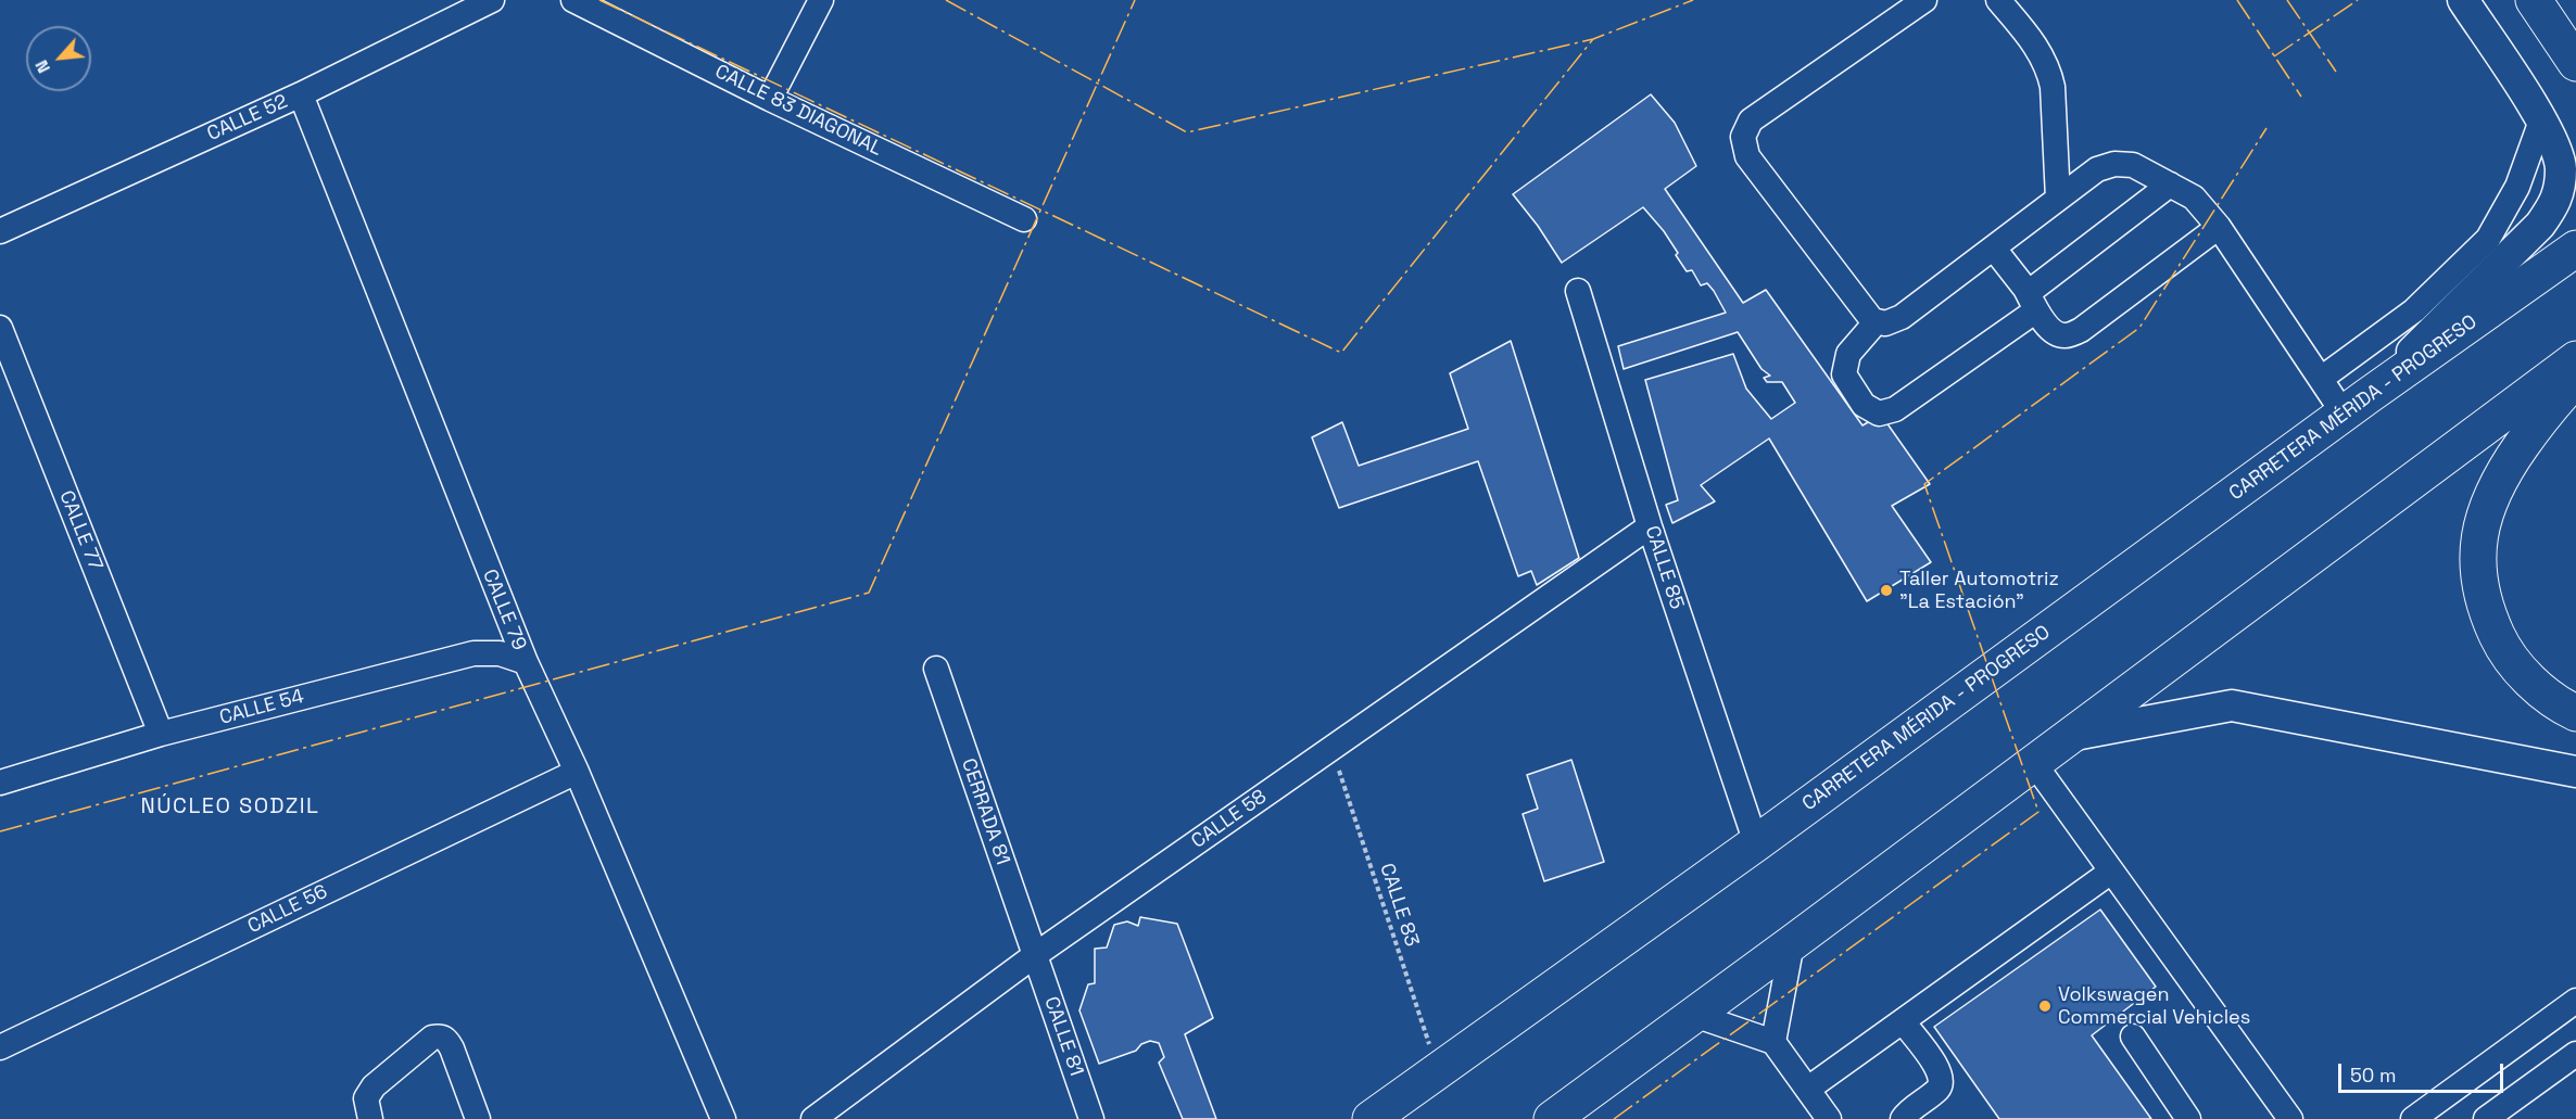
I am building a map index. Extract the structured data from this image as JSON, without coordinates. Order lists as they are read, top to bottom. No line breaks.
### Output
{"streets":{"highway":["CARRETERA MÉRIDA - PROGRESO"],"street":["CALLE 83 DIAGONAL","CALLE 52","CALLE 77","CALLE 85","CALLE 79","CALLE 54","CERRADA 81","CALLE 58","CALLE 56","CALLE 81"],"path":["CALLE 83"]},"crossings":[["CALLE 52","CALLE 79"],["CARRETERA MÉRIDA - PROGRESO","CALLE 85"],["CARRETERA MÉRIDA - PROGRESO","CALLE 83"],["CALLE 77","CALLE 54"],["CALLE 85","CALLE 58"],["CALLE 79","CALLE 54"],["CALLE 79","CALLE 56"],["CERRADA 81","CALLE 58"],["CERRADA 81","CALLE 81"],["CALLE 58","CALLE 83"],["CALLE 58","CALLE 81"]],"districts":["NÚCLEO SODZIL"],"places":["Taller Automotriz \"La Estación\"","Volkswagen Commercial Vehicles"],"scale_bar":"50 m","north":"bottom left"}
